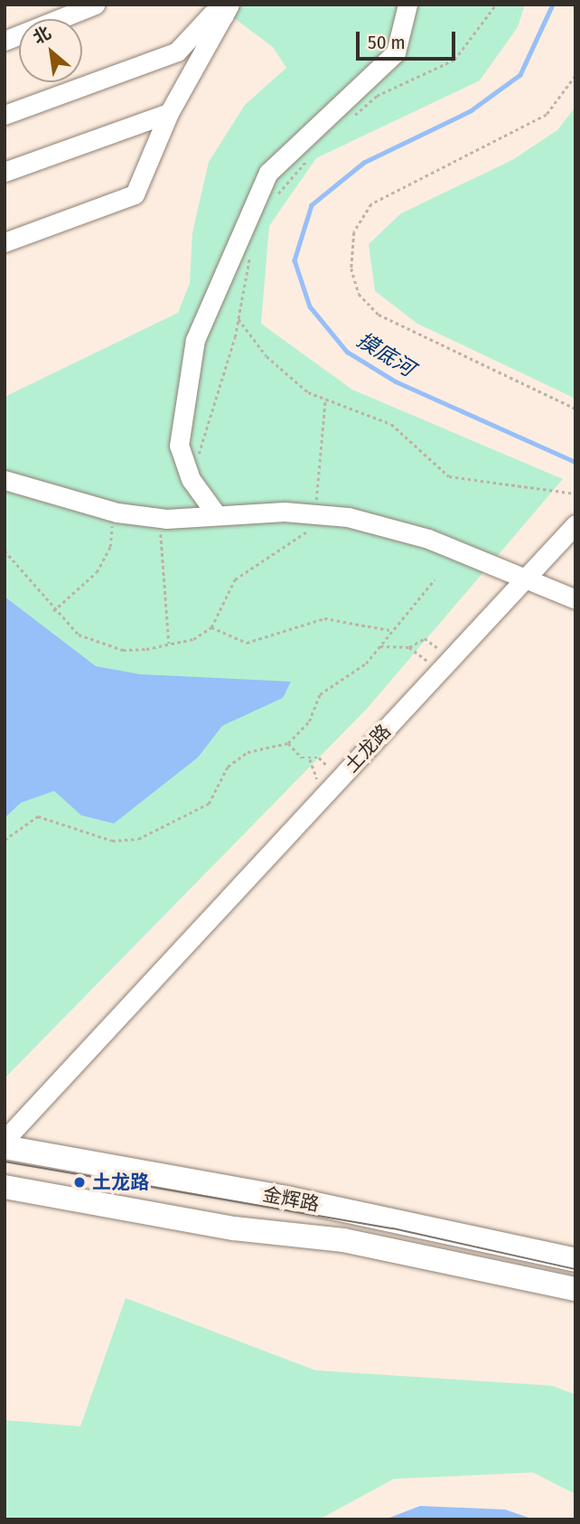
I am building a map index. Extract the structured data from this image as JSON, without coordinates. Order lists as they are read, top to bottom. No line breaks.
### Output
{"streets":{"main road":["金辉路"],"street":["土龙路"]},"water":["摸底河"],"places":["土龙路"],"scale_bar":"50 m","north":"top left"}
